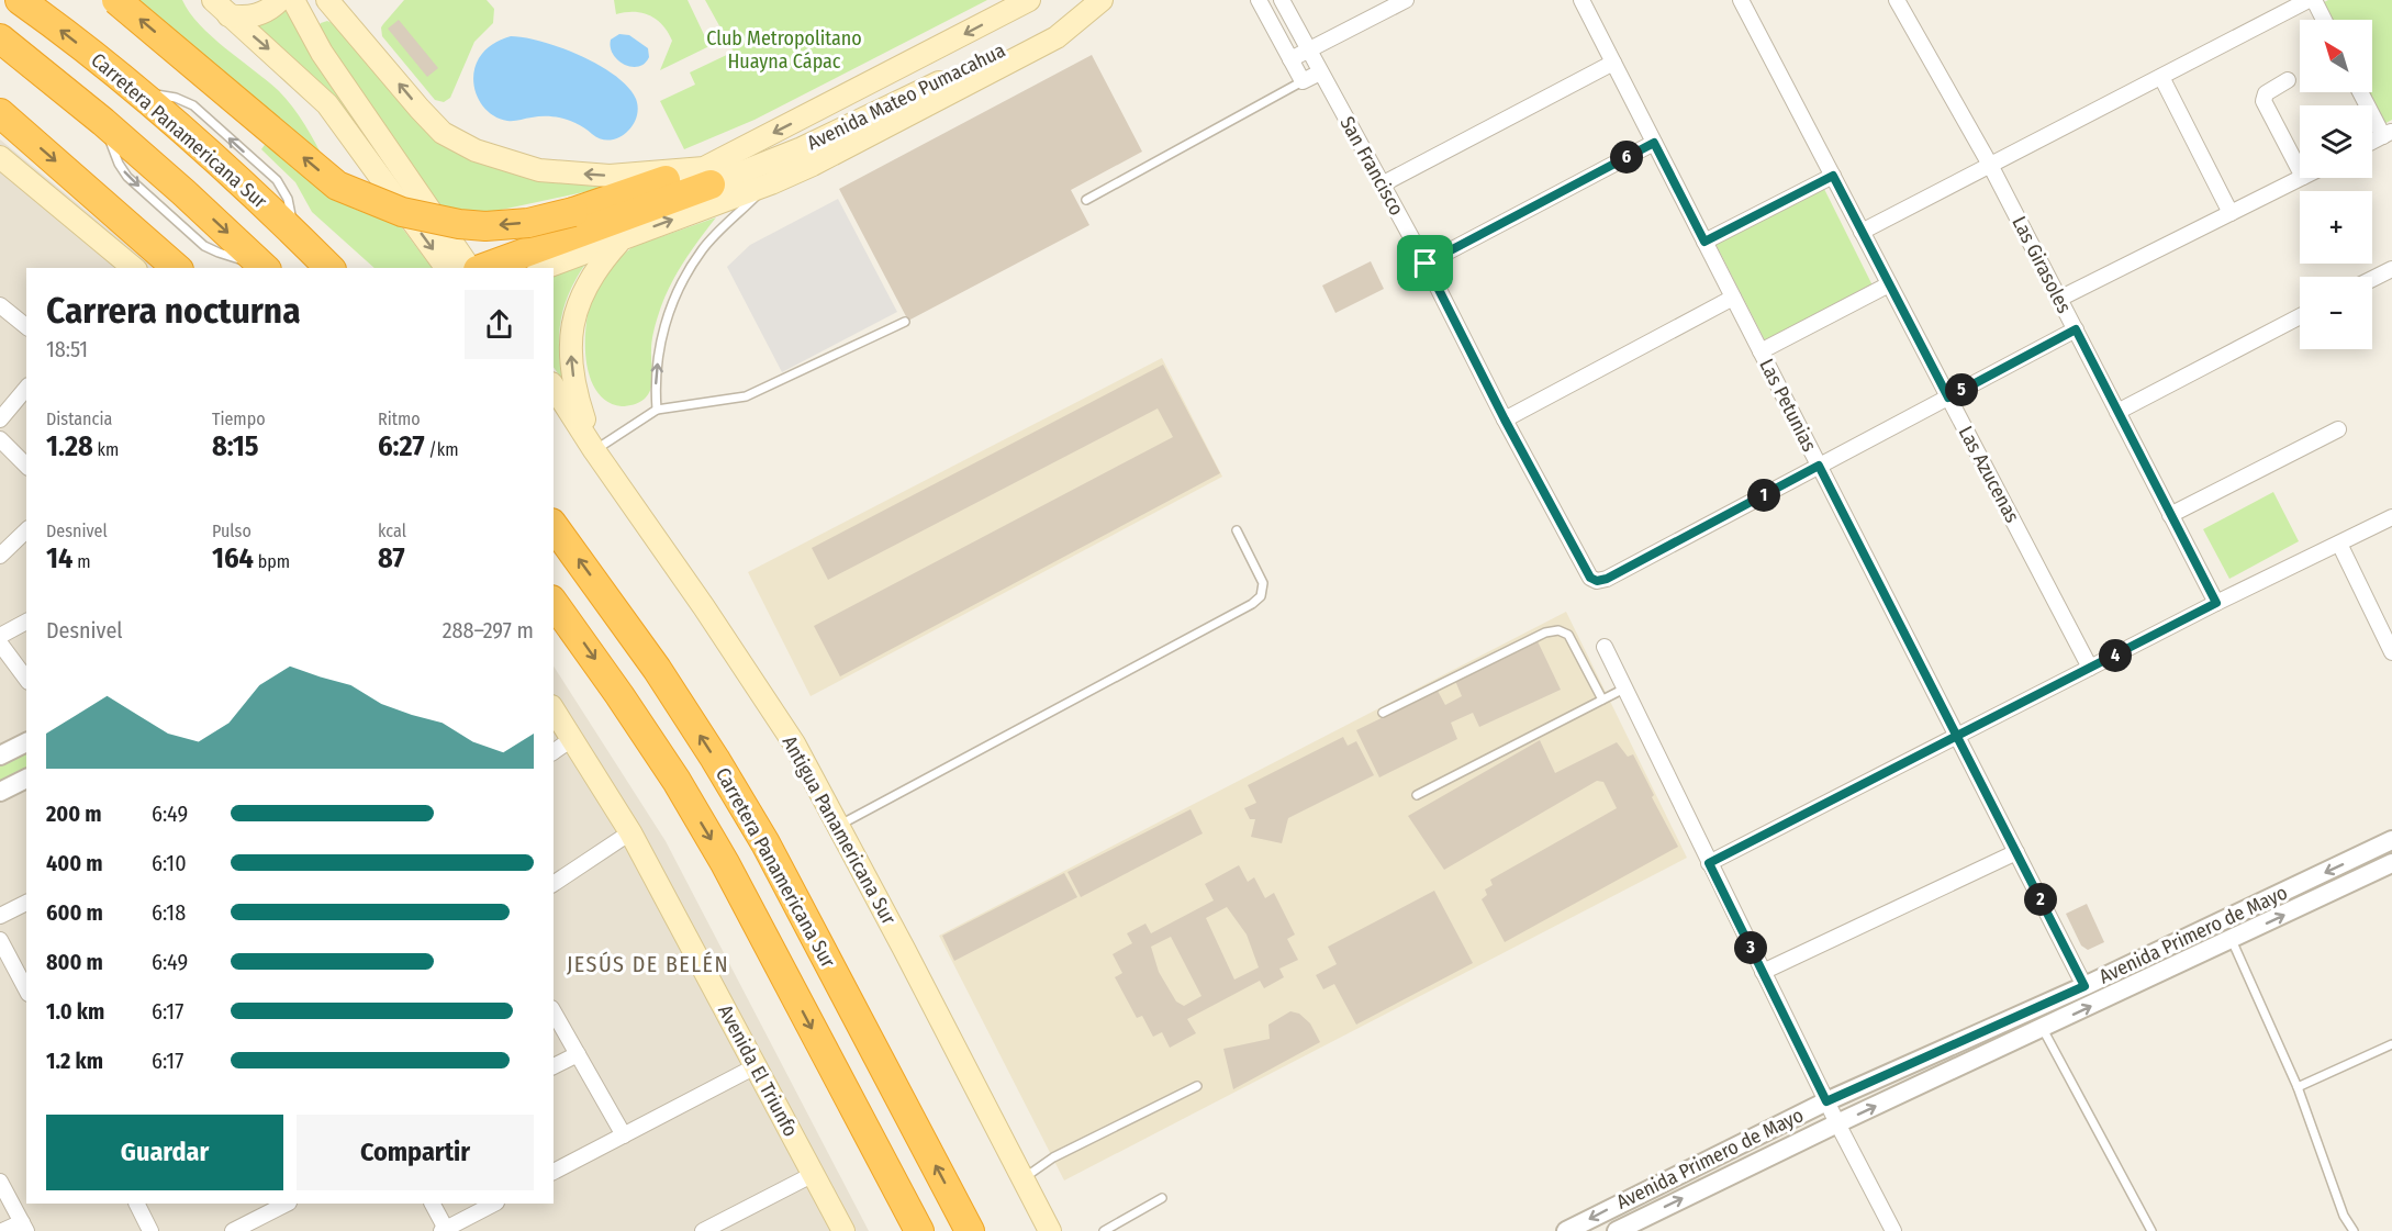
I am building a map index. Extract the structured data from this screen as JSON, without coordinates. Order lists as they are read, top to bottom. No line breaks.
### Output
{"streets":{"highway":["Carretera Panamericana Sur"],"main road":["Avenida Mateo Pumacahua","Antigua Panamericana Sur","Avenida El Triunfo"],"street":["San Francisco","Las Girasoles","Las Petunias","Las Azucenas","Avenida Primero de Mayo"]},"crossings":[["San Francisco","Las Petunias"],["Las Petunias","Avenida Primero de Mayo"]],"districts":["JESÚS DE BELÉN"],"parks":["Club Metropolitano Huayna Cápac"],"north":"top left","page":{"map_buttons":["+","−"],"pins":["6","5","1","4","2","3"],"heading":["Carrera nocturna","18:51"],"stats":[["Distancia","1.28 km"],["Tiempo","8:15"],["Ritmo","6:27 /km"],["Desnivel","14 m"],["Pulso","164 bpm"],["kcal","87"]],"chart":["Desnivel","288–297 m"],"list":[{"name":"200 m","note":"6:49"},{"name":"400 m","note":"6:10"},{"name":"600 m","note":"6:18"},{"name":"800 m","note":"6:49"},{"name":"1.0 km","note":"6:17"},{"name":"1.2 km","note":"6:17"}],"buttons":["Guardar","Compartir"]}}
